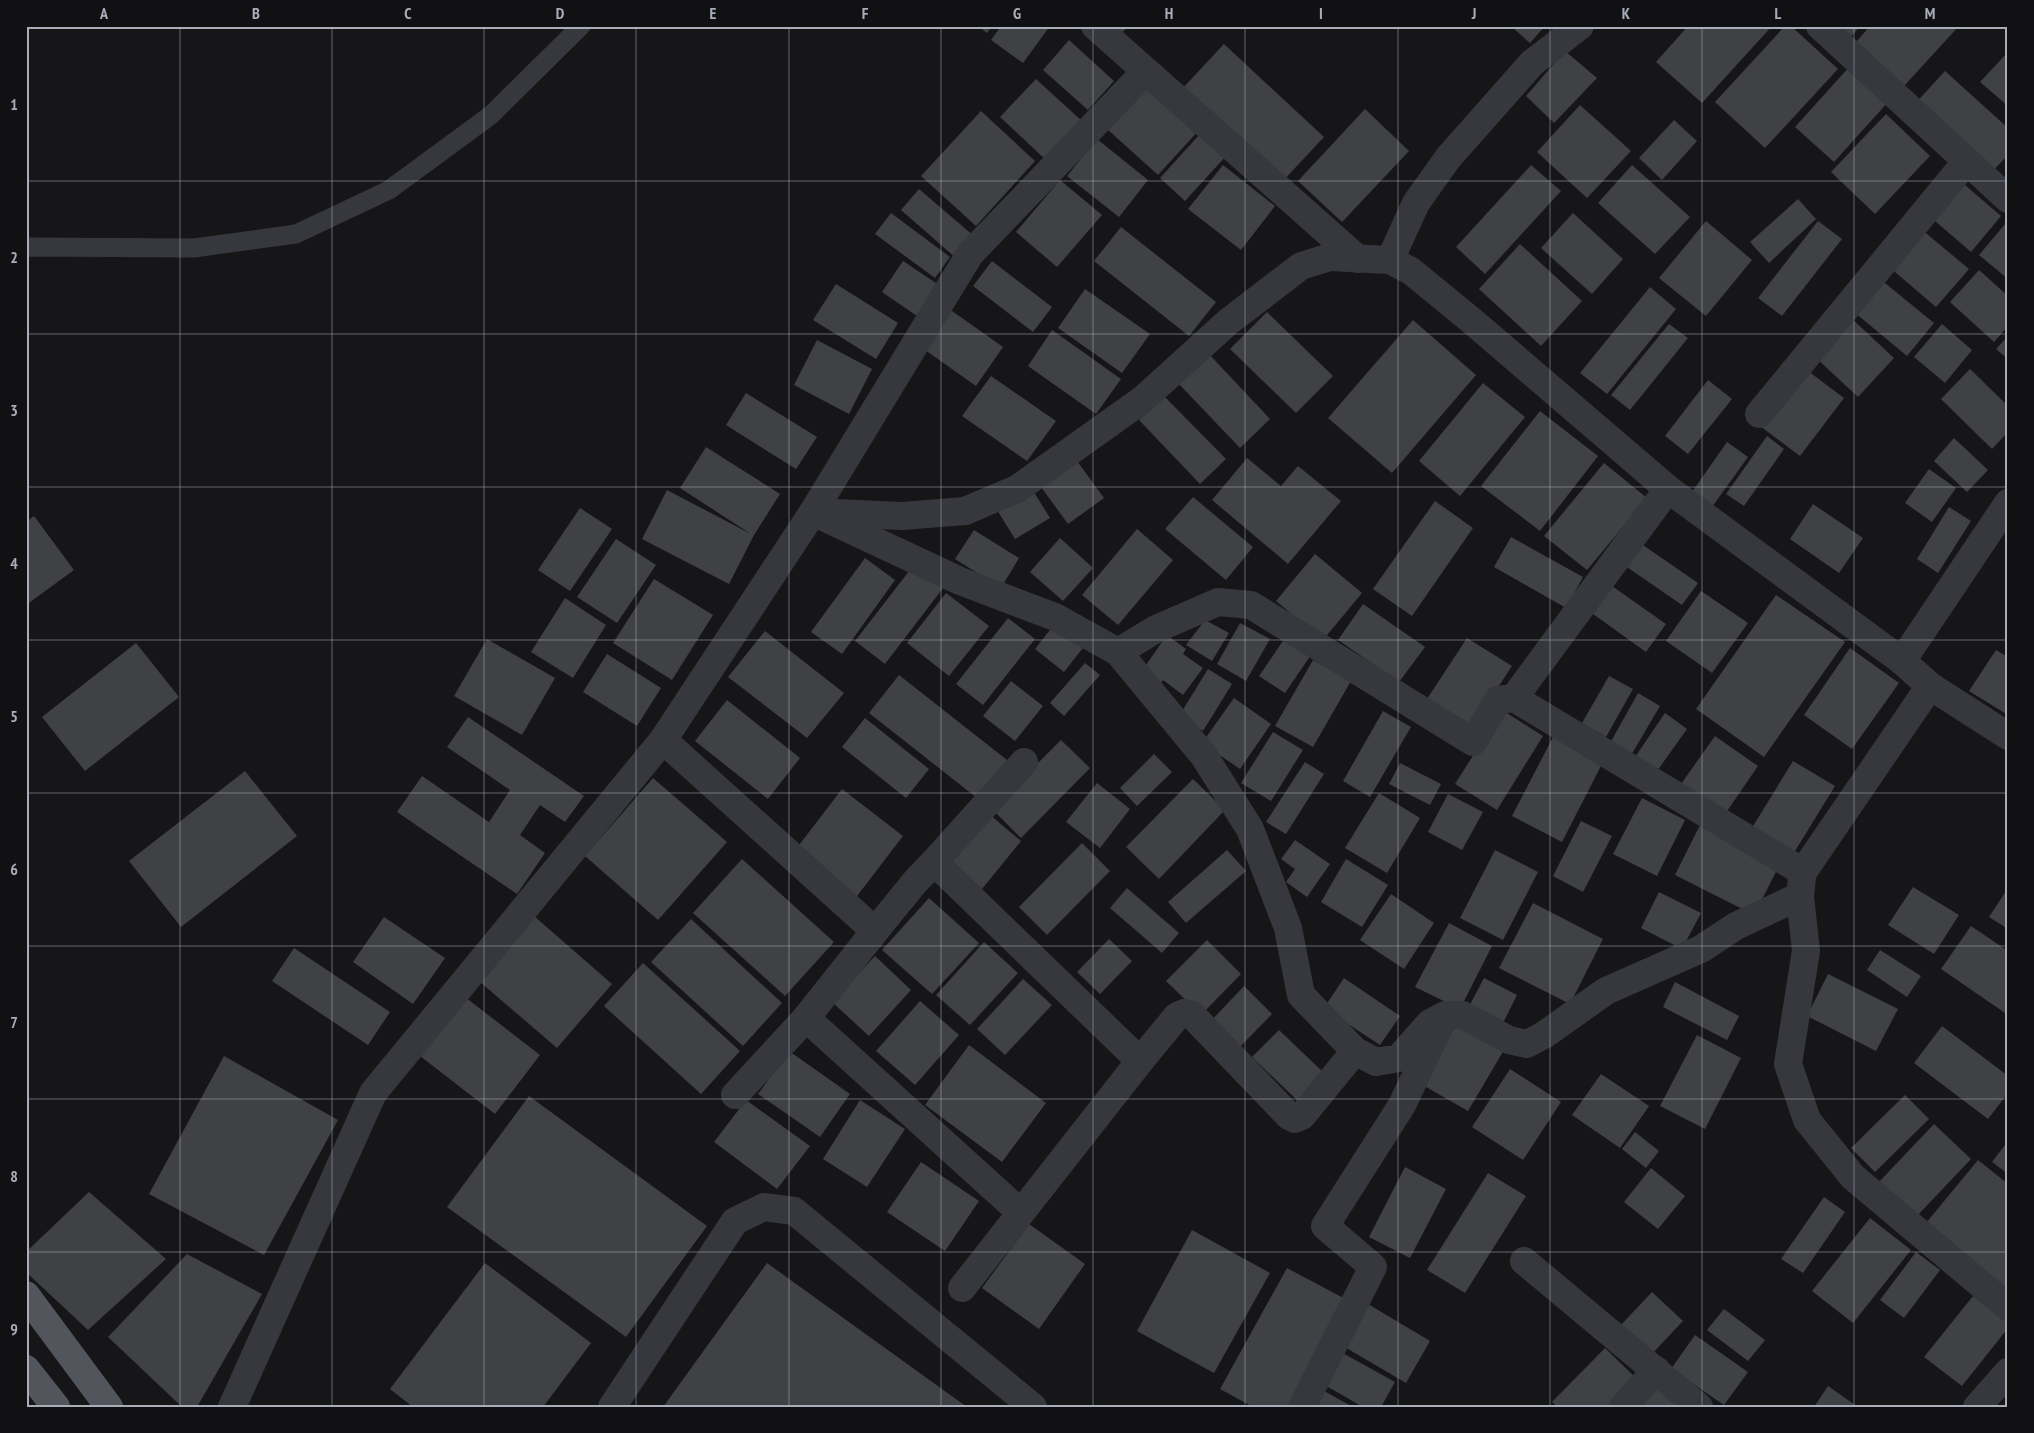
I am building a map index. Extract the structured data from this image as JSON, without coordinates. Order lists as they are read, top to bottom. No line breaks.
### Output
{"grid":{"columns":["A","B","C","D","E","F","G","H","I","J","K","L","M"],"rows":["1","2","3","4","5","6","7","8","9"]}}
